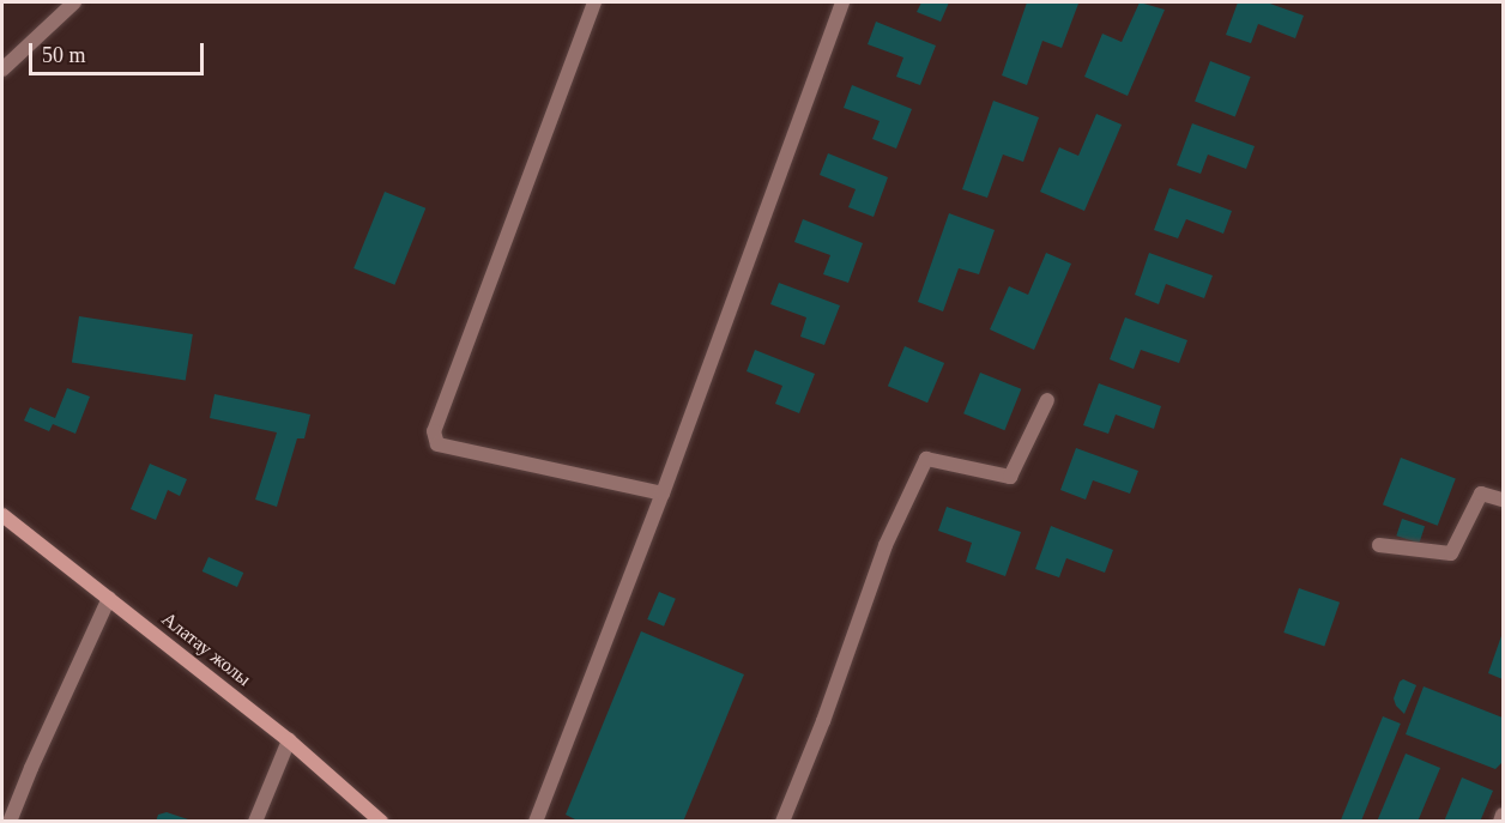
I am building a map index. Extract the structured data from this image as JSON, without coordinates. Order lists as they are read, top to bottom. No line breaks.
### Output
{"streets":{"main road":["Алатау жолы"]},"scale_bar":"50 m"}
